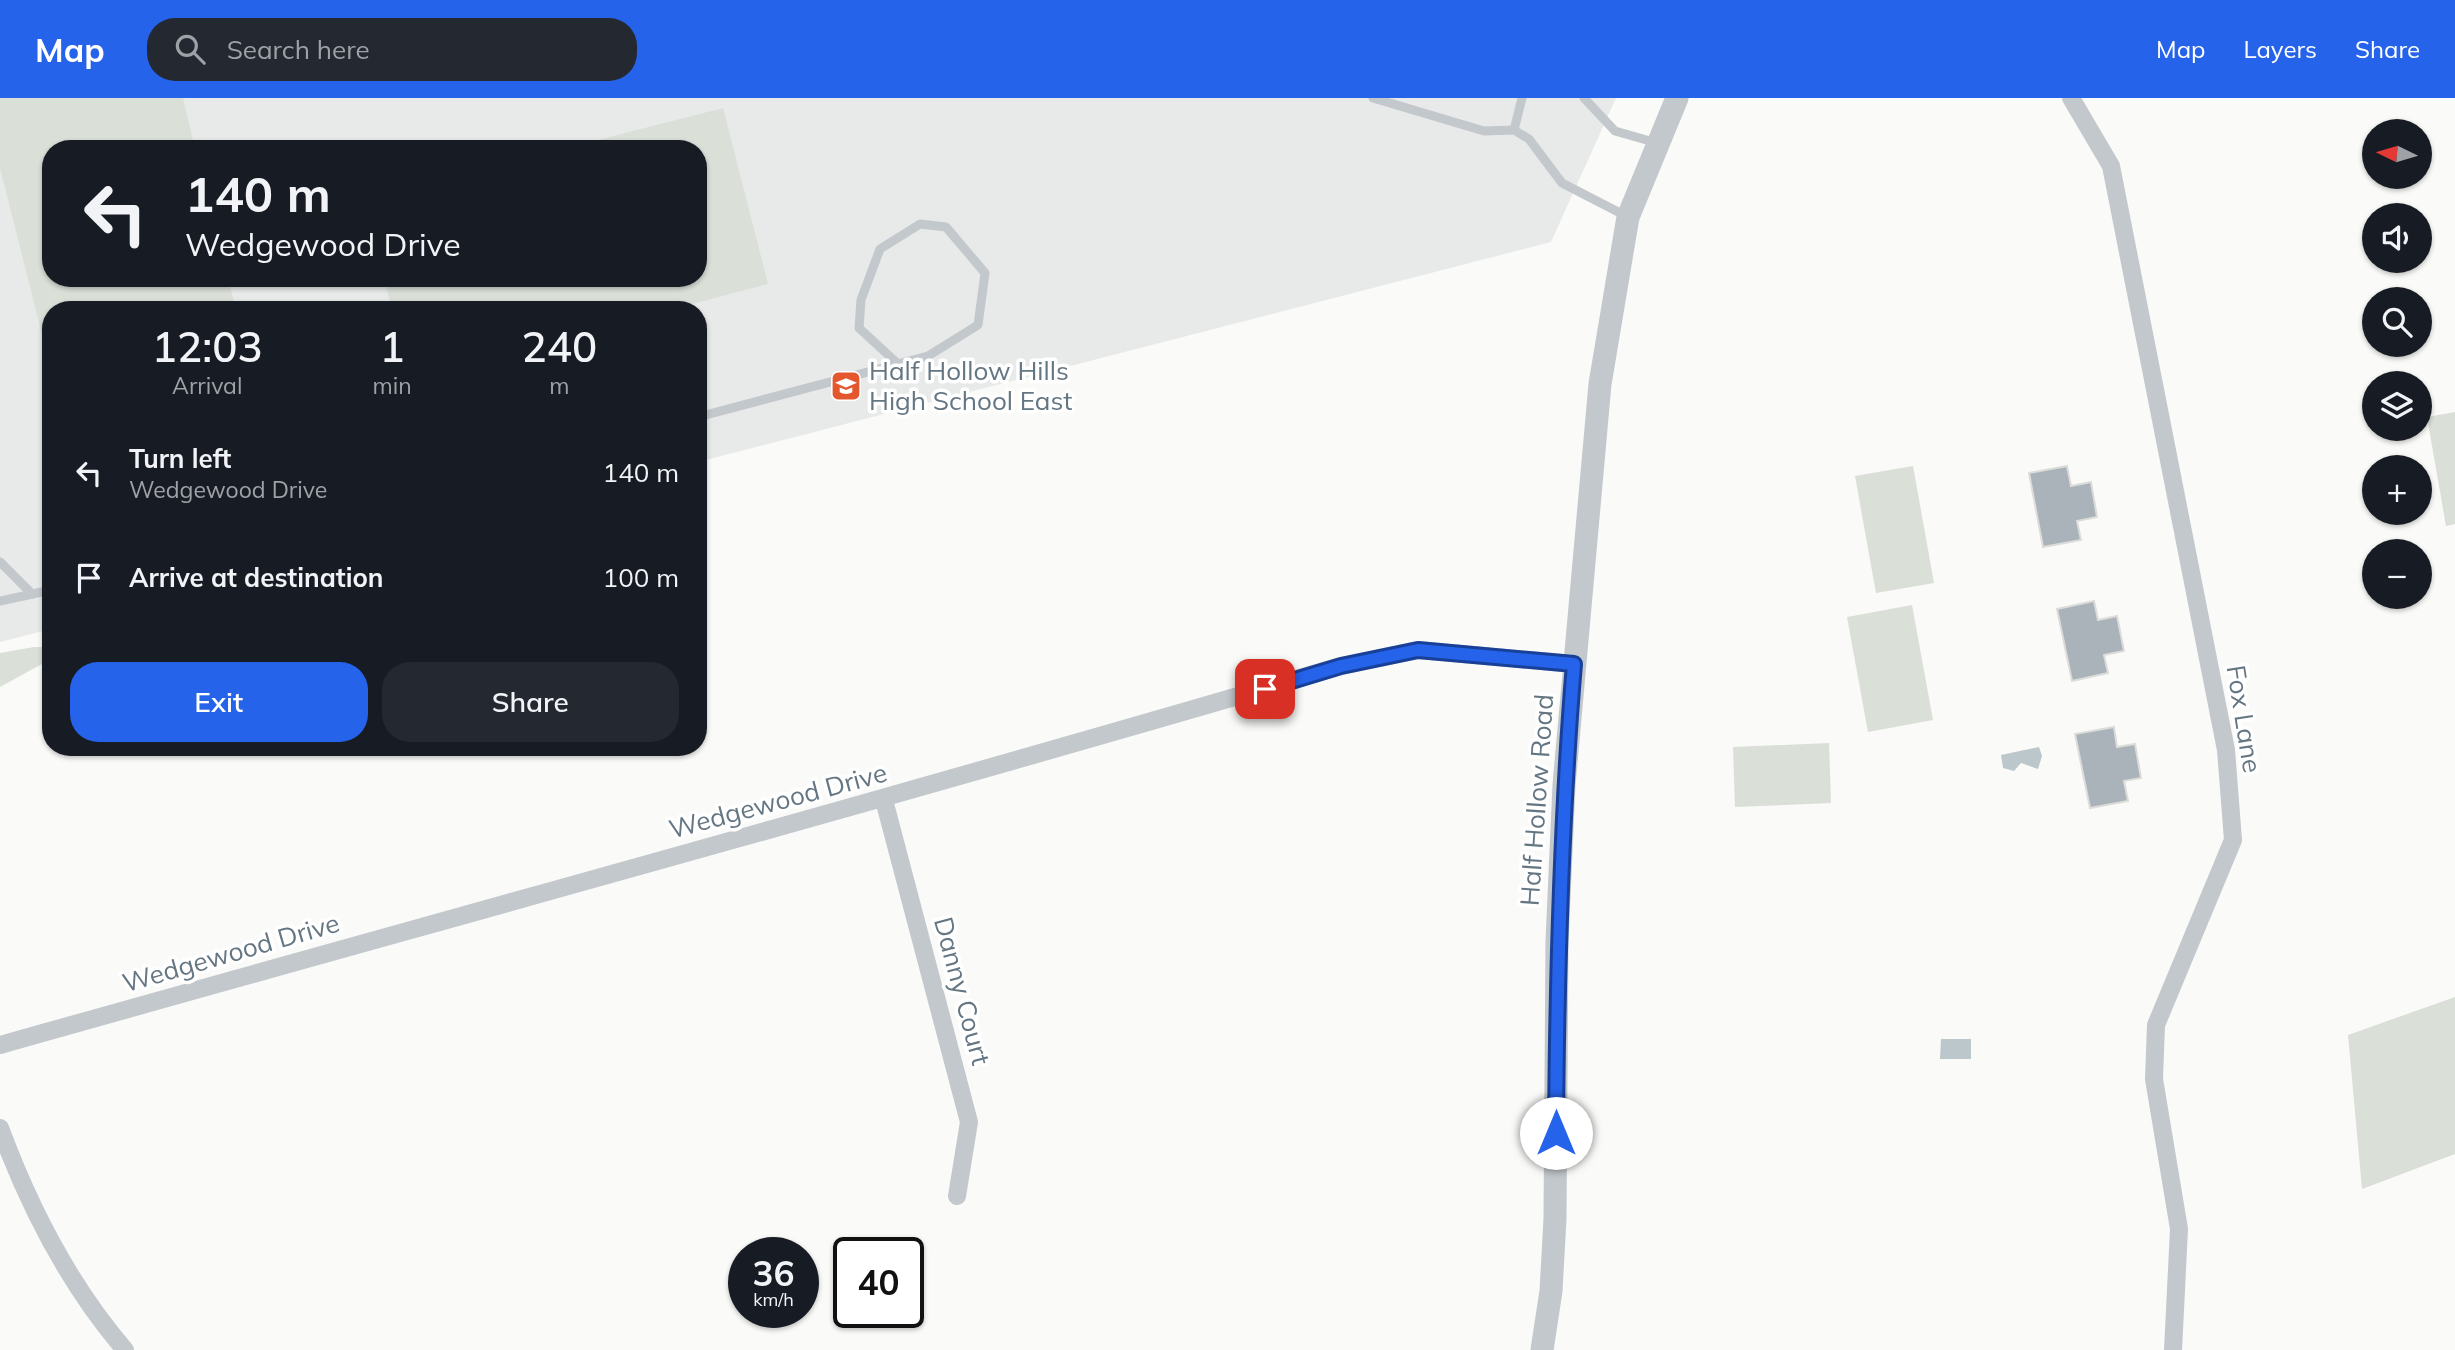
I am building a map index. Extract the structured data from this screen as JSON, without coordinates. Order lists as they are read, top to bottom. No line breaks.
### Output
{"streets":{"street":["Fox Lane","Half Hollow Road","Wedgewood Drive","Danny Court"]},"crossings":[["Half Hollow Road","Wedgewood Drive"],["Wedgewood Drive","Danny Court"]],"places":{"school or university":["Half Hollow Hills High School East"]},"north":"left","page":{"header":"Map","search":"Search here","nav":["Map","Layers","Share"],"map_buttons":["+","−"],"turn":["140 m","Wedgewood Drive"],"eta":["12:03","Arrival","1","min","240","m"],"list":[{"name":"Turn left","note":"Wedgewood Drive","value":"140 m"},{"name":"Arrive at destination","value":"100 m"}],"buttons":["Exit","Share"],"speed":"36 km/h","limit":"40"}}
